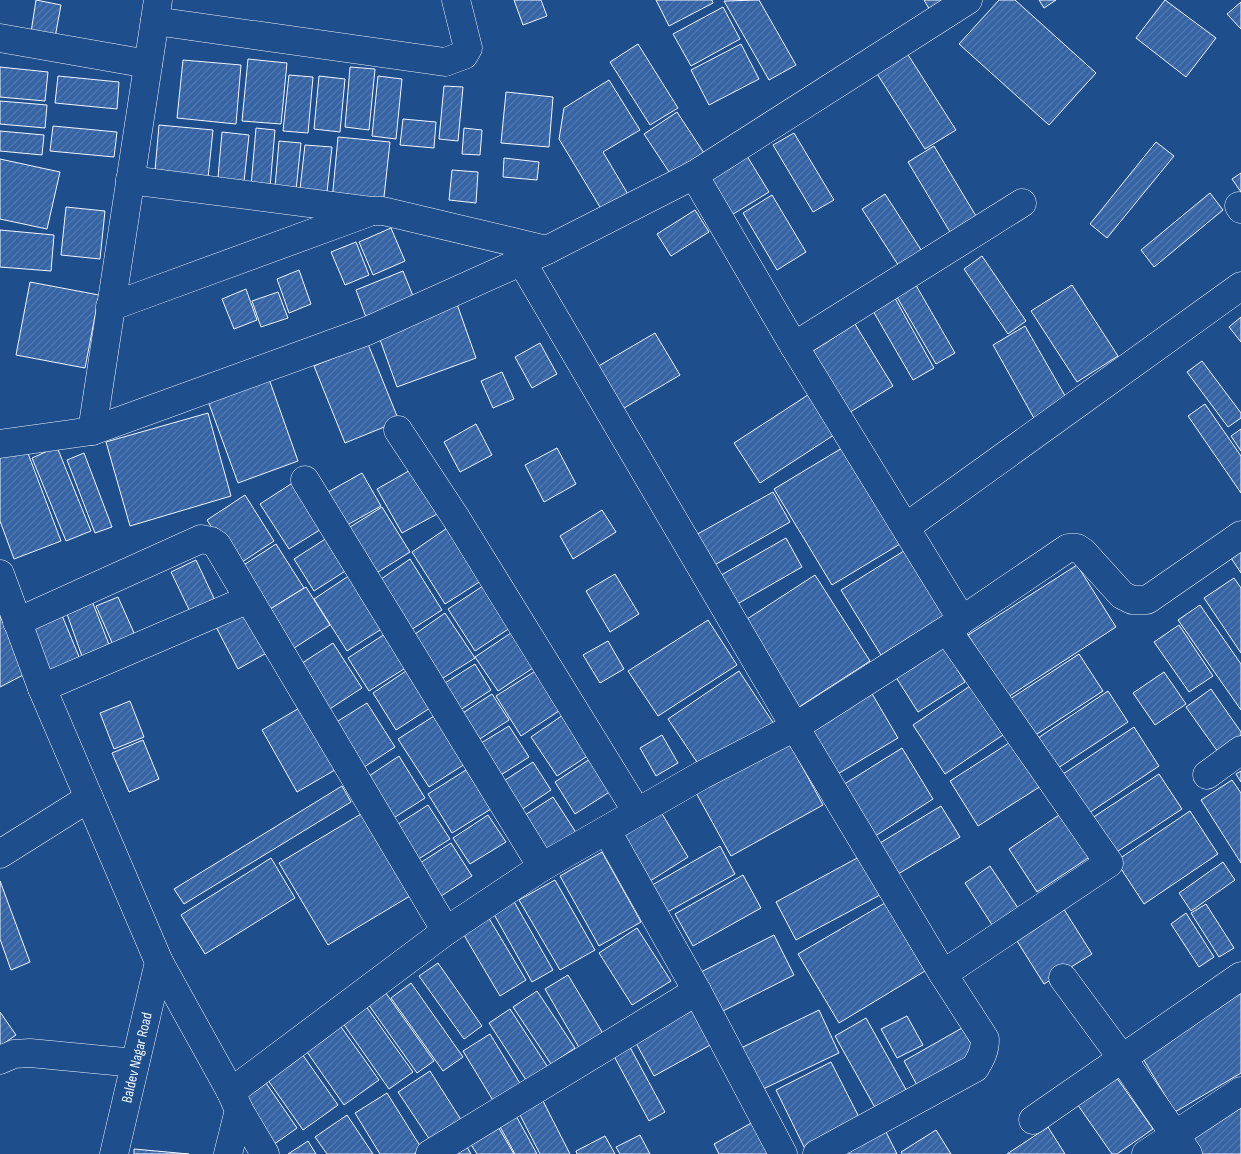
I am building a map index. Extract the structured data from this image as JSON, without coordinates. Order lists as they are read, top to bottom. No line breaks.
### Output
{"streets":{"street":["Baldev Nagar Road"]}}
